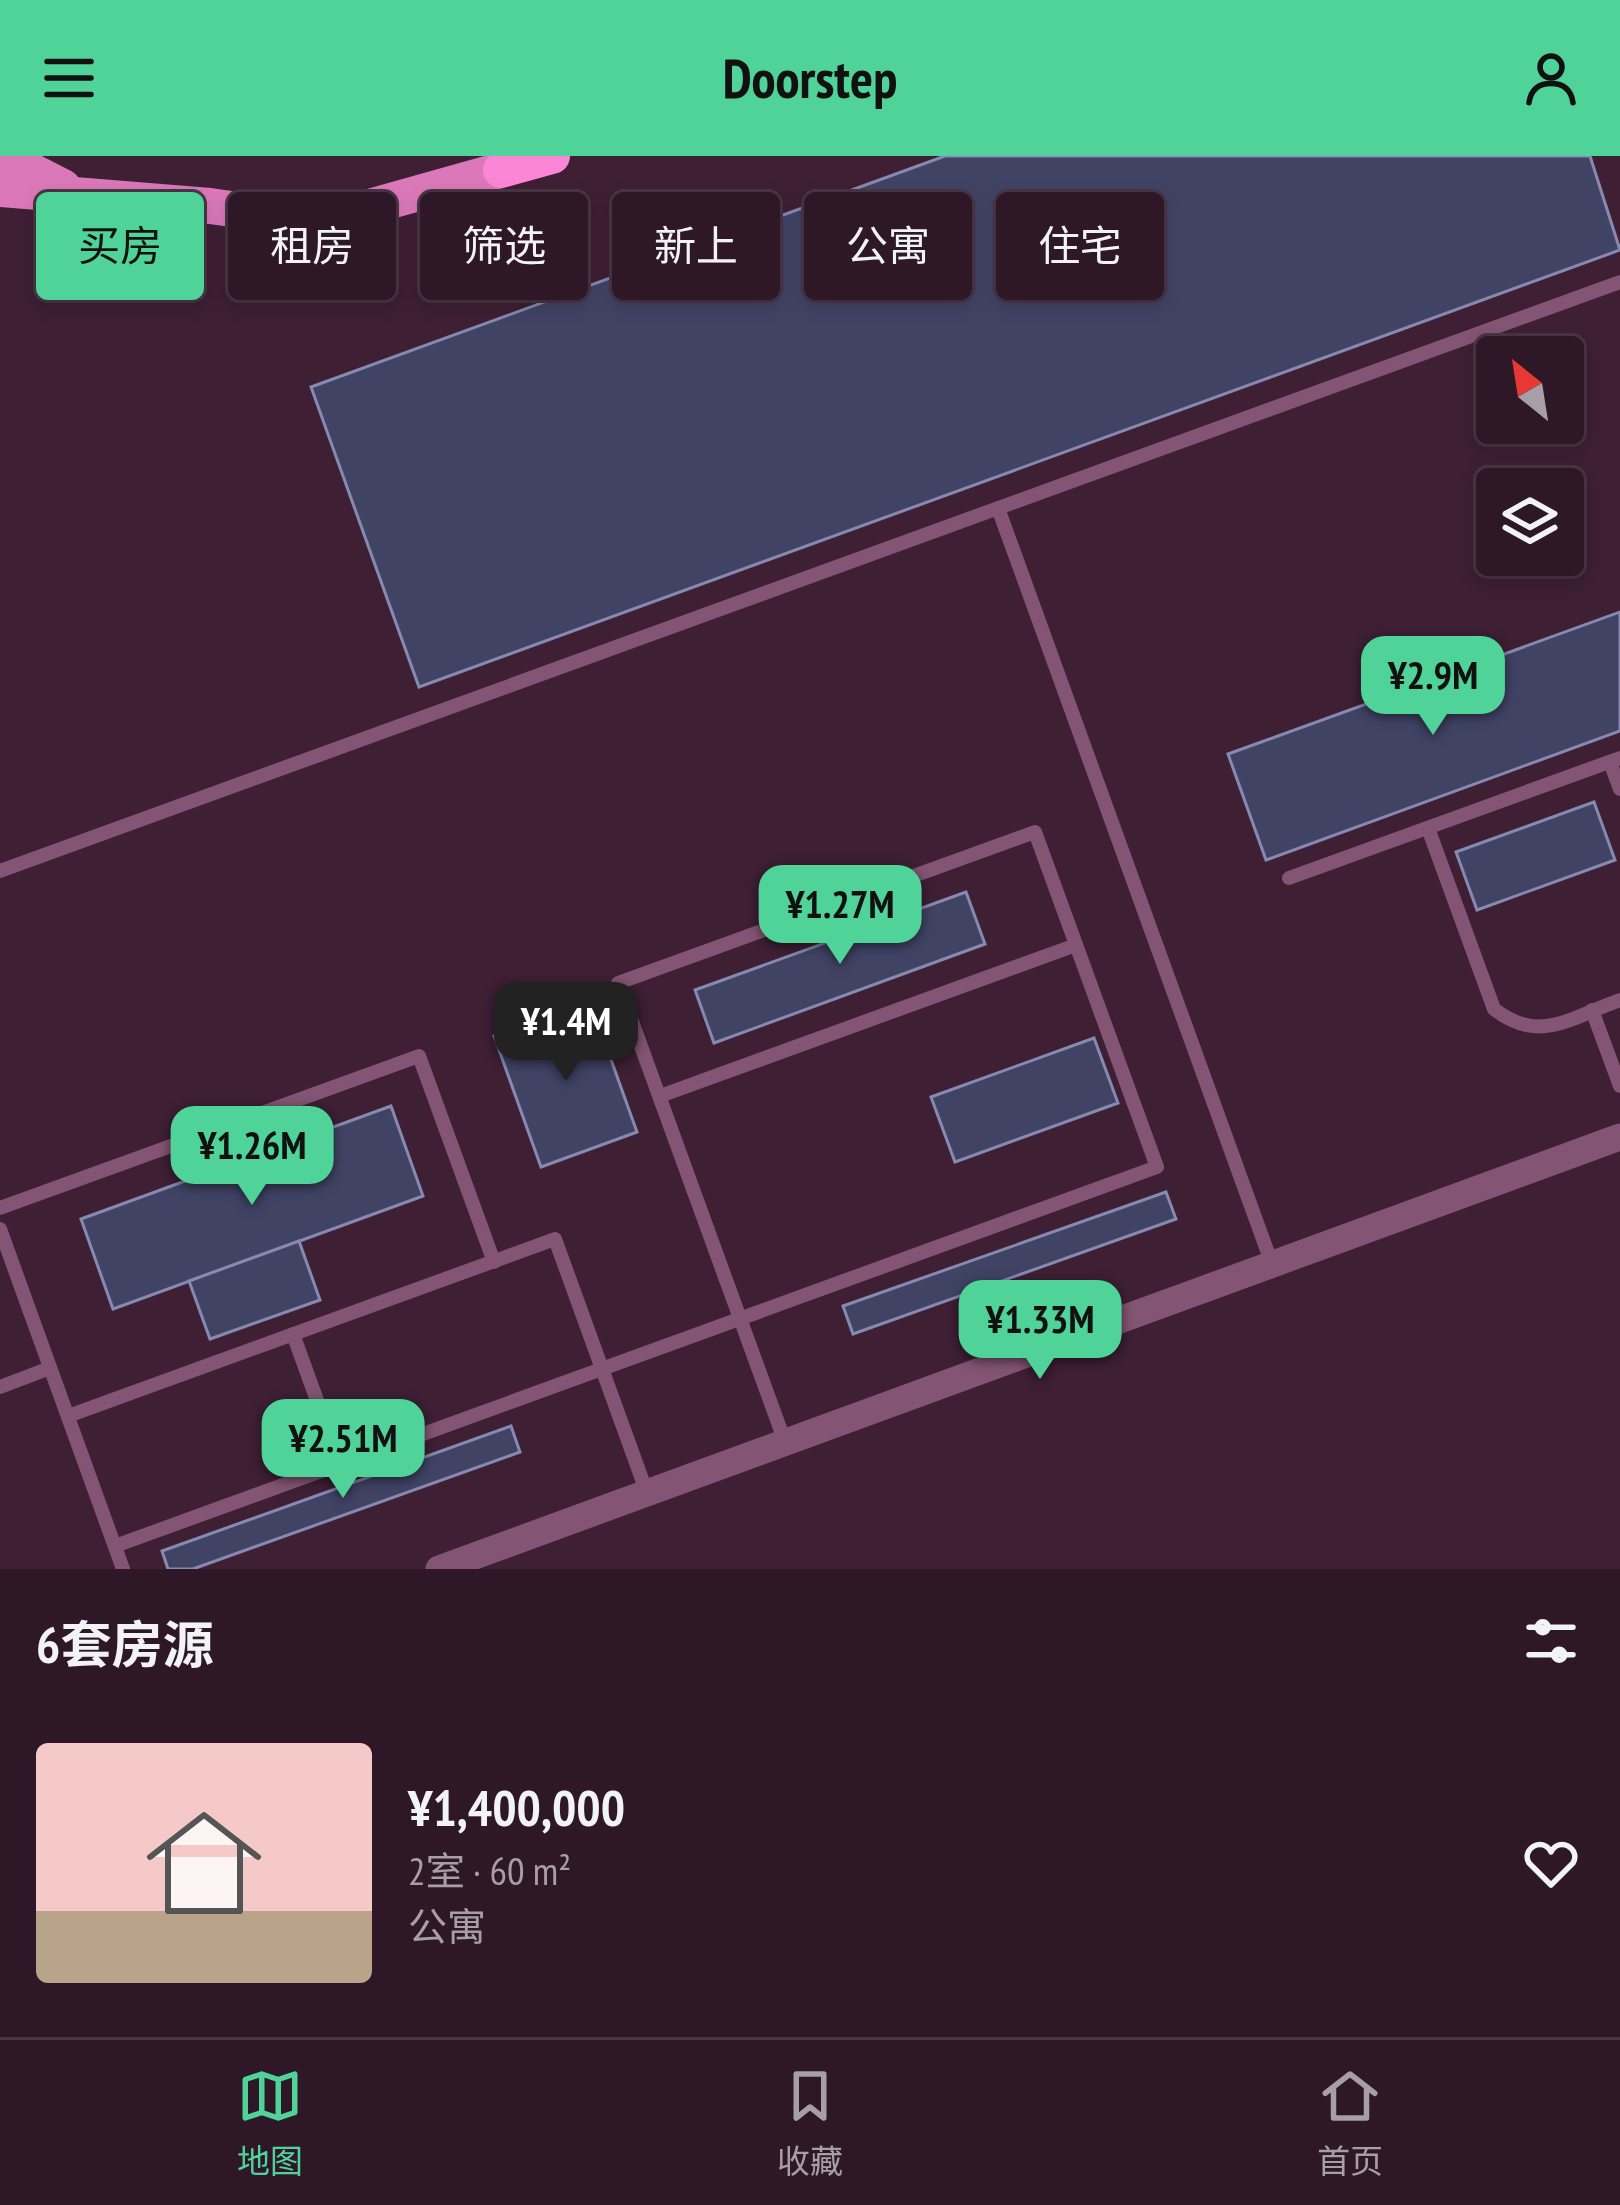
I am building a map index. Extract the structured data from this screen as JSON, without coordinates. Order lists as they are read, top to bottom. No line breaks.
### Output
{"north":"top left","page":{"header":"Doorstep","chip":["买房","租房","筛选","新上","公寓","住宅"],"price":["¥2.9M","¥1.27M","¥1.4M","¥1.26M","¥1.33M","¥2.51M"],"heading":"6套房源","list":[{"name":"¥1,400,000","note":"2室 · 60 m² · 公寓"}],"tabs":["地图","收藏","首页"]}}
